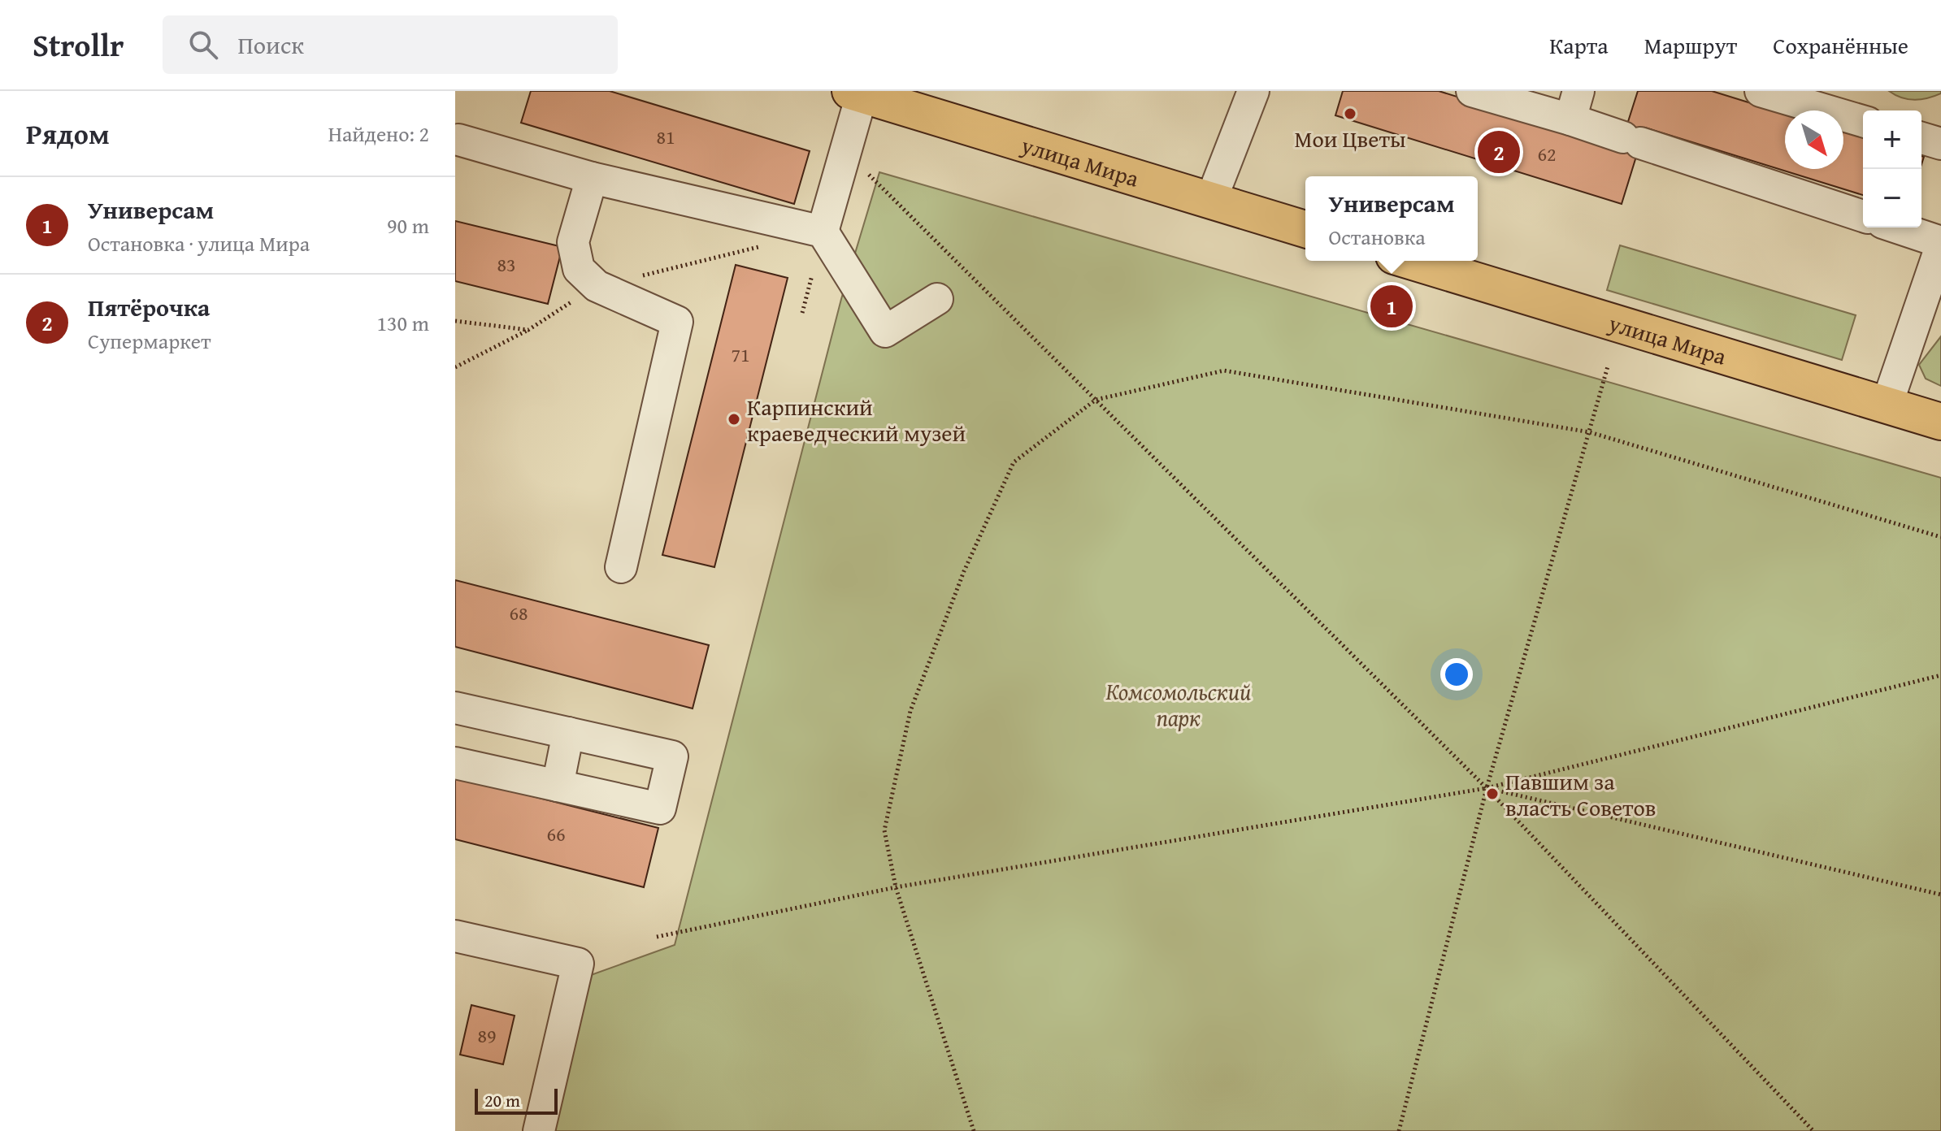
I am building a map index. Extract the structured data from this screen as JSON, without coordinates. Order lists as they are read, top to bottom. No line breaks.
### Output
{"streets":{"main road":["улица Мира"]},"parks":["Комсомольский парк"],"places":["Мои Цветы","Карпинский краеведческий музей","Павшим за власть Советов"],"house_numbers":["81","62","83","71","68","66","89"],"scale_bar":"20 m","north":"bottom right","page":{"header":"Strollr","search":"Поиск","nav":["Карта","Маршрут","Сохранённые"],"heading":["Рядом","Найдено: 2"],"map_buttons":["+","−"],"pins":["2","1"],"list":[{"mark":"1","name":"Универсам","note":"Остановка · улица Мира","value":"90 m"},{"mark":"2","name":"Пятёрочка","note":"Супермаркет","value":"130 m"}],"popup":["Универсам","Остановка"],"scale":"20 m"}}
